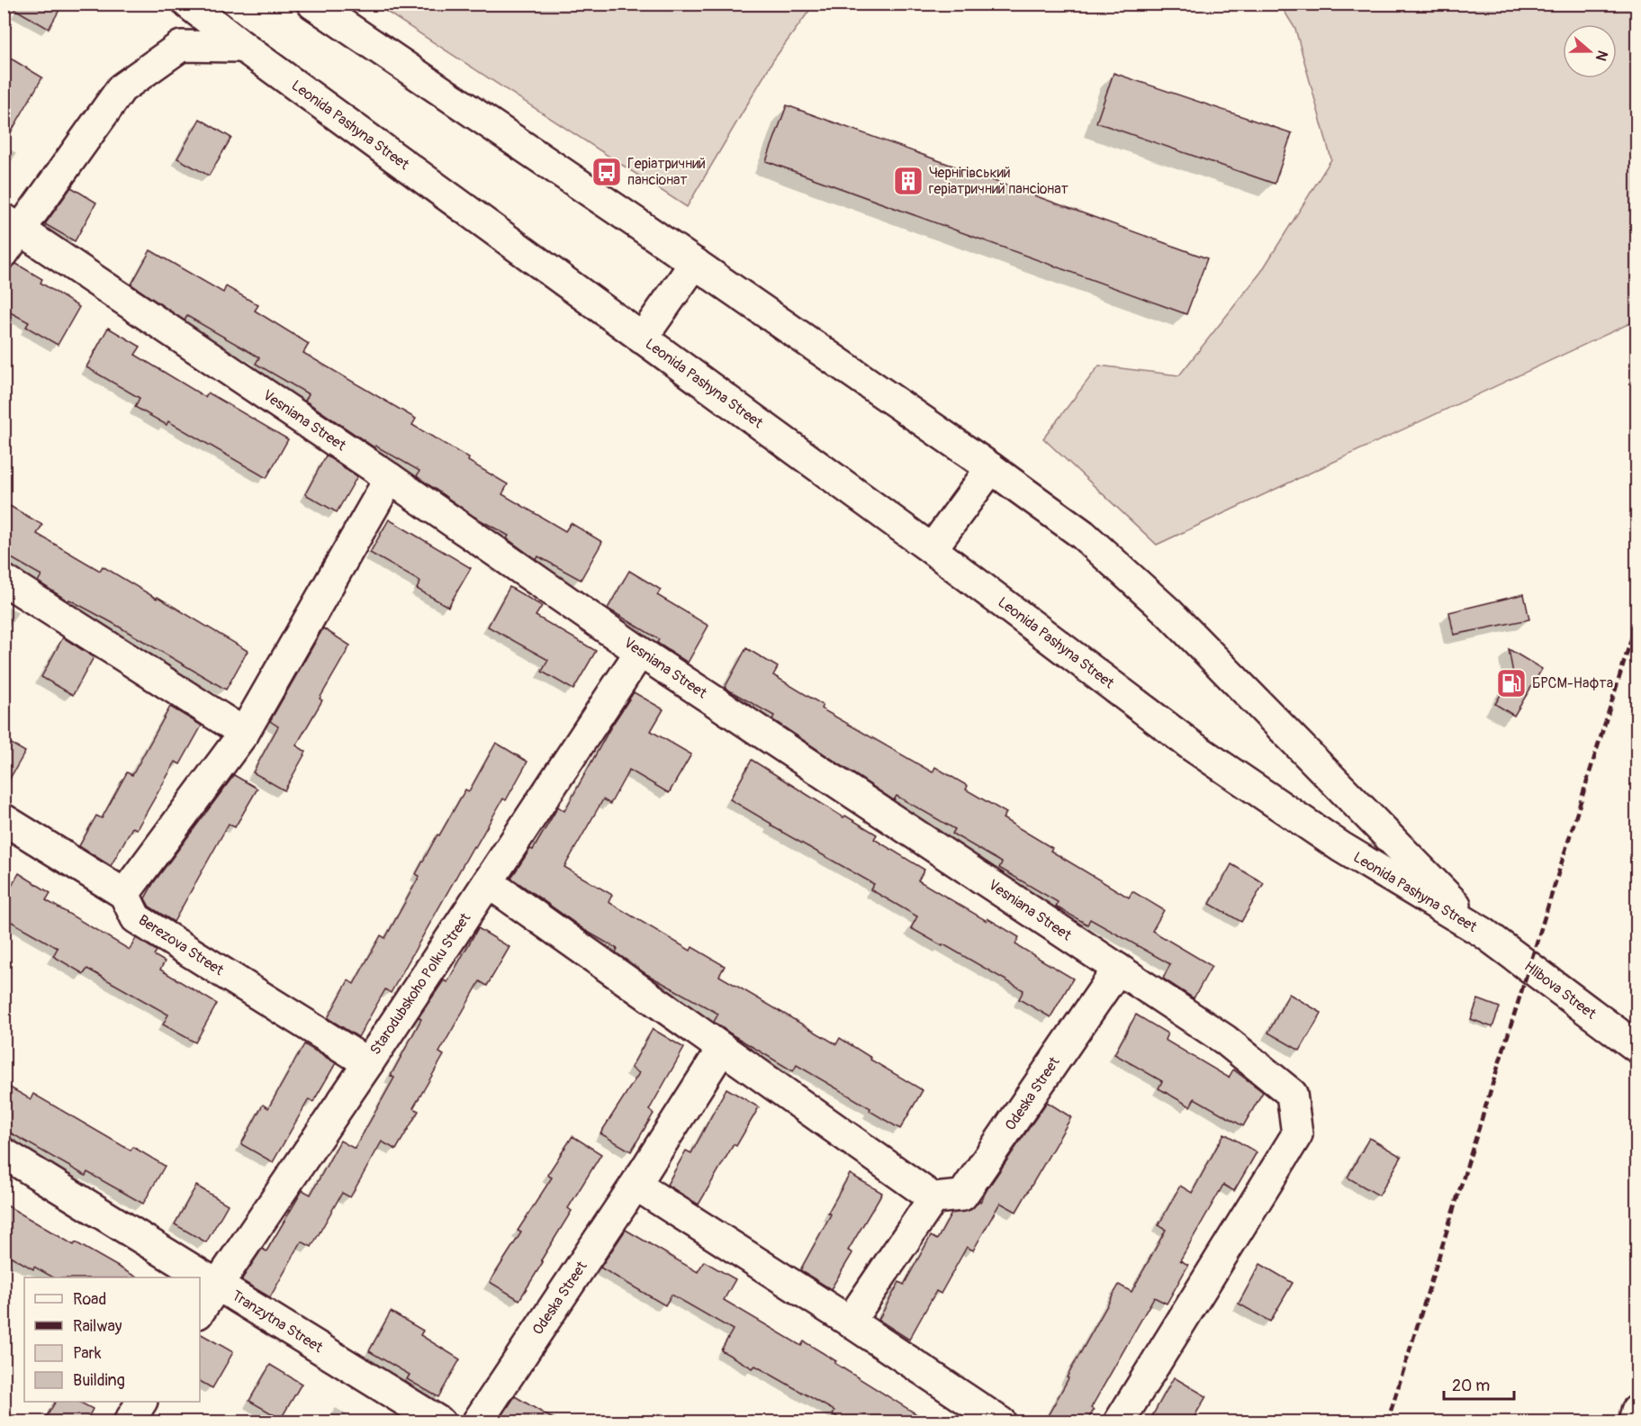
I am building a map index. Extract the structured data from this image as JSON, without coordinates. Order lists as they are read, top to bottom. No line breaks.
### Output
{"streets":{"street":["Leonida Pashyna Street","Vesniana Street","Berezova Street","Starodubskoho Polku Street","Hlibova Street","Odeska Street","Tranzytna Street"]},"crossings":[["Leonida Pashyna Street","Hlibova Street"],["Vesniana Street","Starodubskoho Polku Street"],["Vesniana Street","Odeska Street"],["Berezova Street","Starodubskoho Polku Street"],["Starodubskoho Polku Street","Tranzytna Street"]],"places":{"bus stop":["Геріатричний пансіонат"],"building":["Чернігівський геріатричний пансіонат"],"fuel station":["БРСМ-Нафта"]},"legend":["Road","Railway","Park","Building"],"scale_bar":"20 m","north":"right"}
